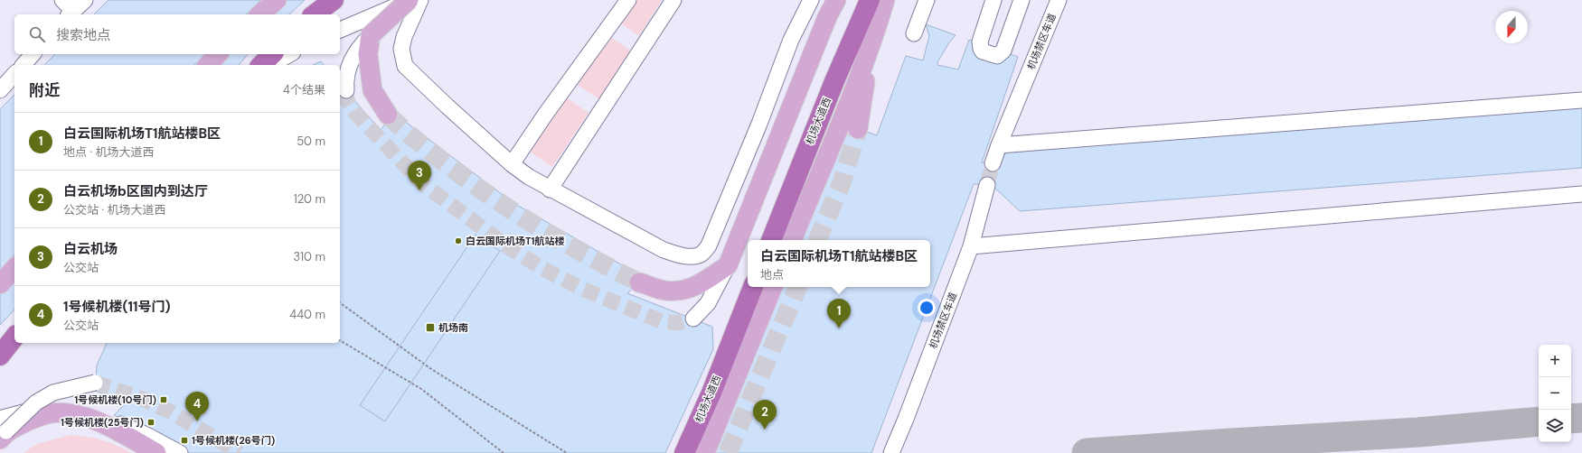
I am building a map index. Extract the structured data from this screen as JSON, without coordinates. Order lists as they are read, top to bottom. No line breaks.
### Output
{"streets":{"highway":["机场大道西"],"street":["机场禁区车道"]},"places":{"other":["白云国际机场T1航站楼"],"transit":["机场南","1号候机楼(10号门)","1号候机楼(25号门)","1号候机楼(26号门)"]},"north":"bottom","page":{"search":"搜索地点","heading":["附近","4个结果"],"list":[{"mark":"1","name":"白云国际机场T1航站楼B区","note":"地点 · 机场大道西","value":"50 m"},{"mark":"2","name":"白云机场b区国内到达厅","note":"公交站 · 机场大道西","value":"120 m"},{"mark":"3","name":"白云机场","note":"公交站","value":"310 m"},{"mark":"4","name":"1号候机楼(11号门)","note":"公交站","value":"440 m"}],"pins":["3","1","4","2"],"popup":["白云国际机场T1航站楼B区","地点"],"map_buttons":["+","−"]}}
